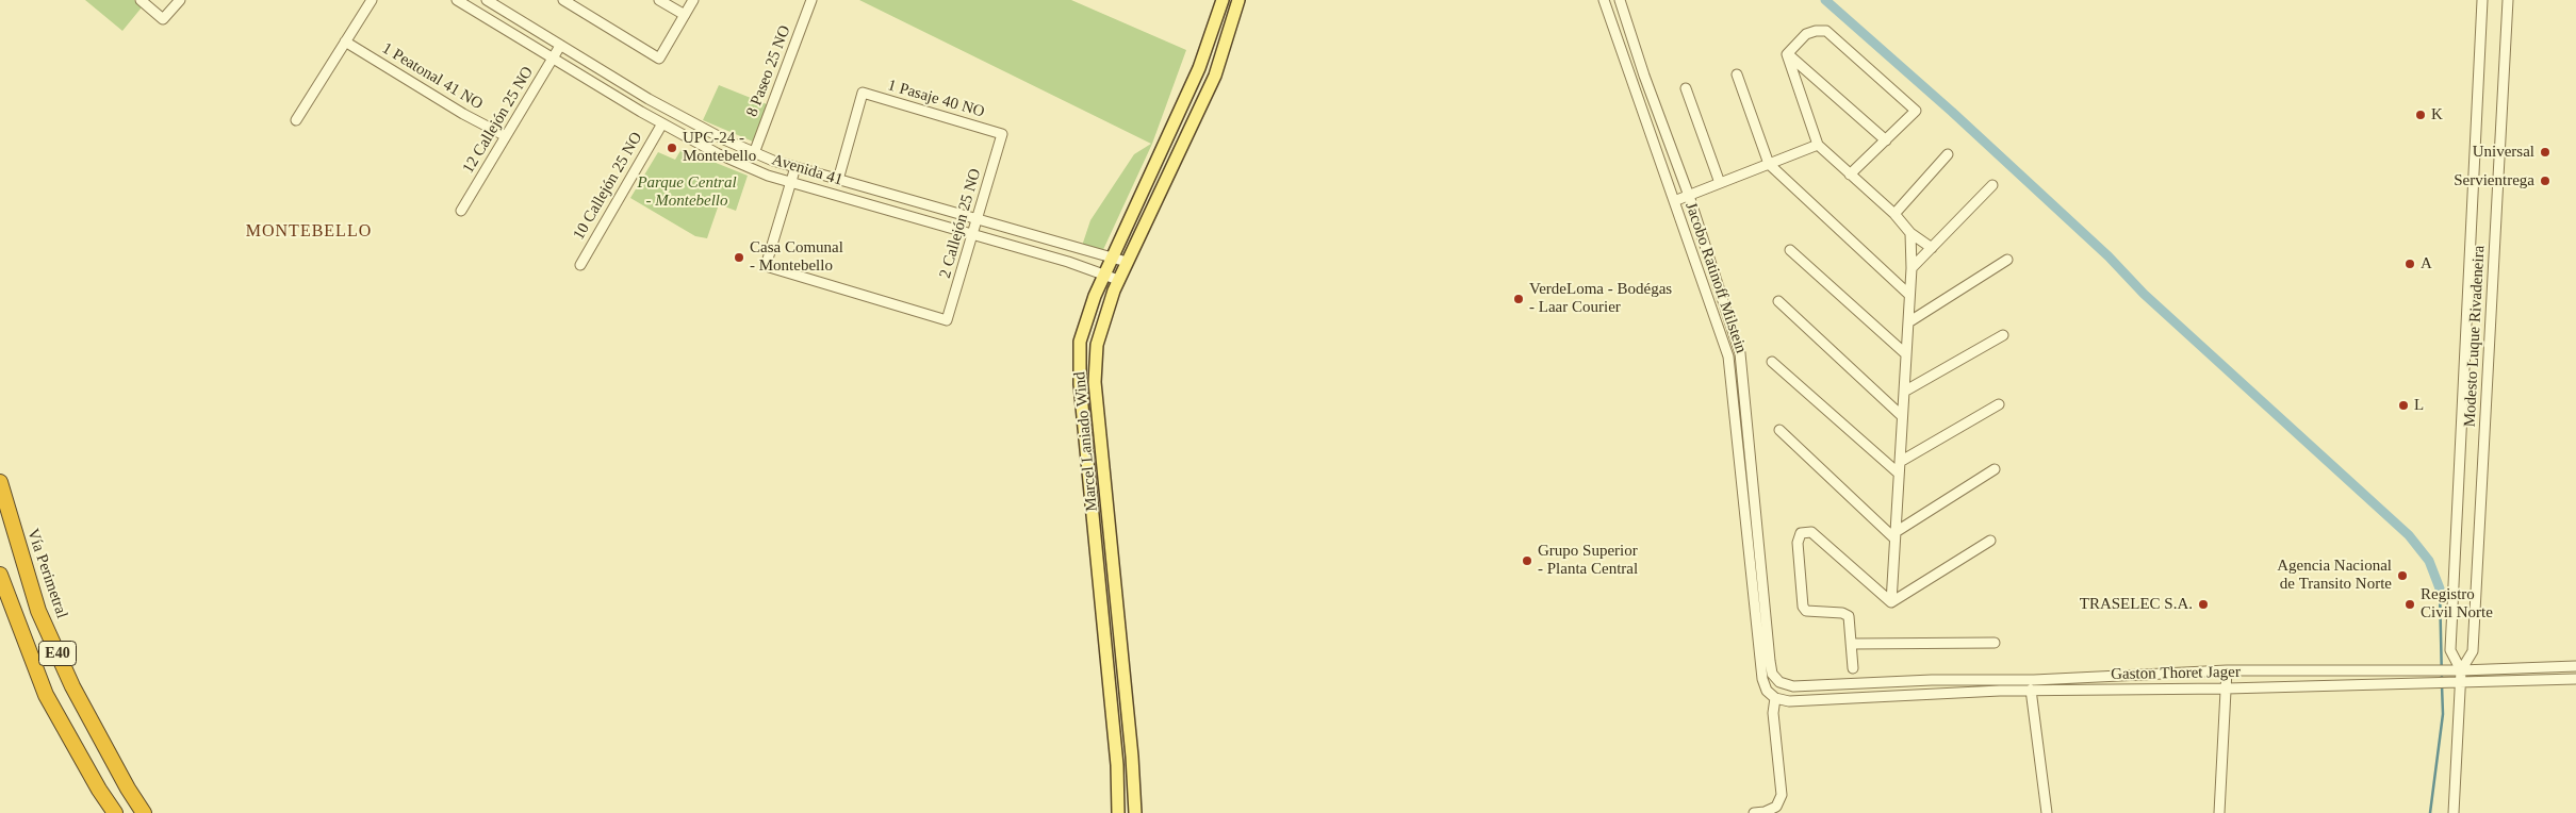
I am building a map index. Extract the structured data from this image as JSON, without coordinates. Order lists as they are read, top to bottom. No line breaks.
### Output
{"streets":{"highway":["Vía Perimetral","E40"],"main road":["Marcel Laniado Wind"],"street":["8 Paseo 25 NO","1 Peatonal 41 NO","1 Pasaje 40 NO","12 Callejón 25 NO","Avenida 41","10 Callejón 25 NO","2 Callejón 25 NO","Jacobo Ratinoff Milstein","Modesto Luque Rivadeneira","Gaston Thoret Jager"]},"crossings":[["8 Paseo 25 NO","Avenida 41"],["1 Peatonal 41 NO","12 Callejón 25 NO"],["1 Pasaje 40 NO","Avenida 41"],["1 Pasaje 40 NO","2 Callejón 25 NO"],["12 Callejón 25 NO","Avenida 41"],["Avenida 41","10 Callejón 25 NO"],["Avenida 41","2 Callejón 25 NO"],["Avenida 41","Marcel Laniado Wind"],["Jacobo Ratinoff Milstein","Gaston Thoret Jager"],["Modesto Luque Rivadeneira","Gaston Thoret Jager"]],"districts":["MONTEBELLO"],"parks":["Parque Central - Montebello"],"places":["K","UPC-24 - Montebello","Universal","Servientrega","Casa Comunal - Montebello","A","VerdeLoma - Bodégas - Laar Courier","L","Grupo Superior - Planta Central","Agencia Nacional de Transito Norte","TRASELEC S.A.","Registro Civil Norte"]}
